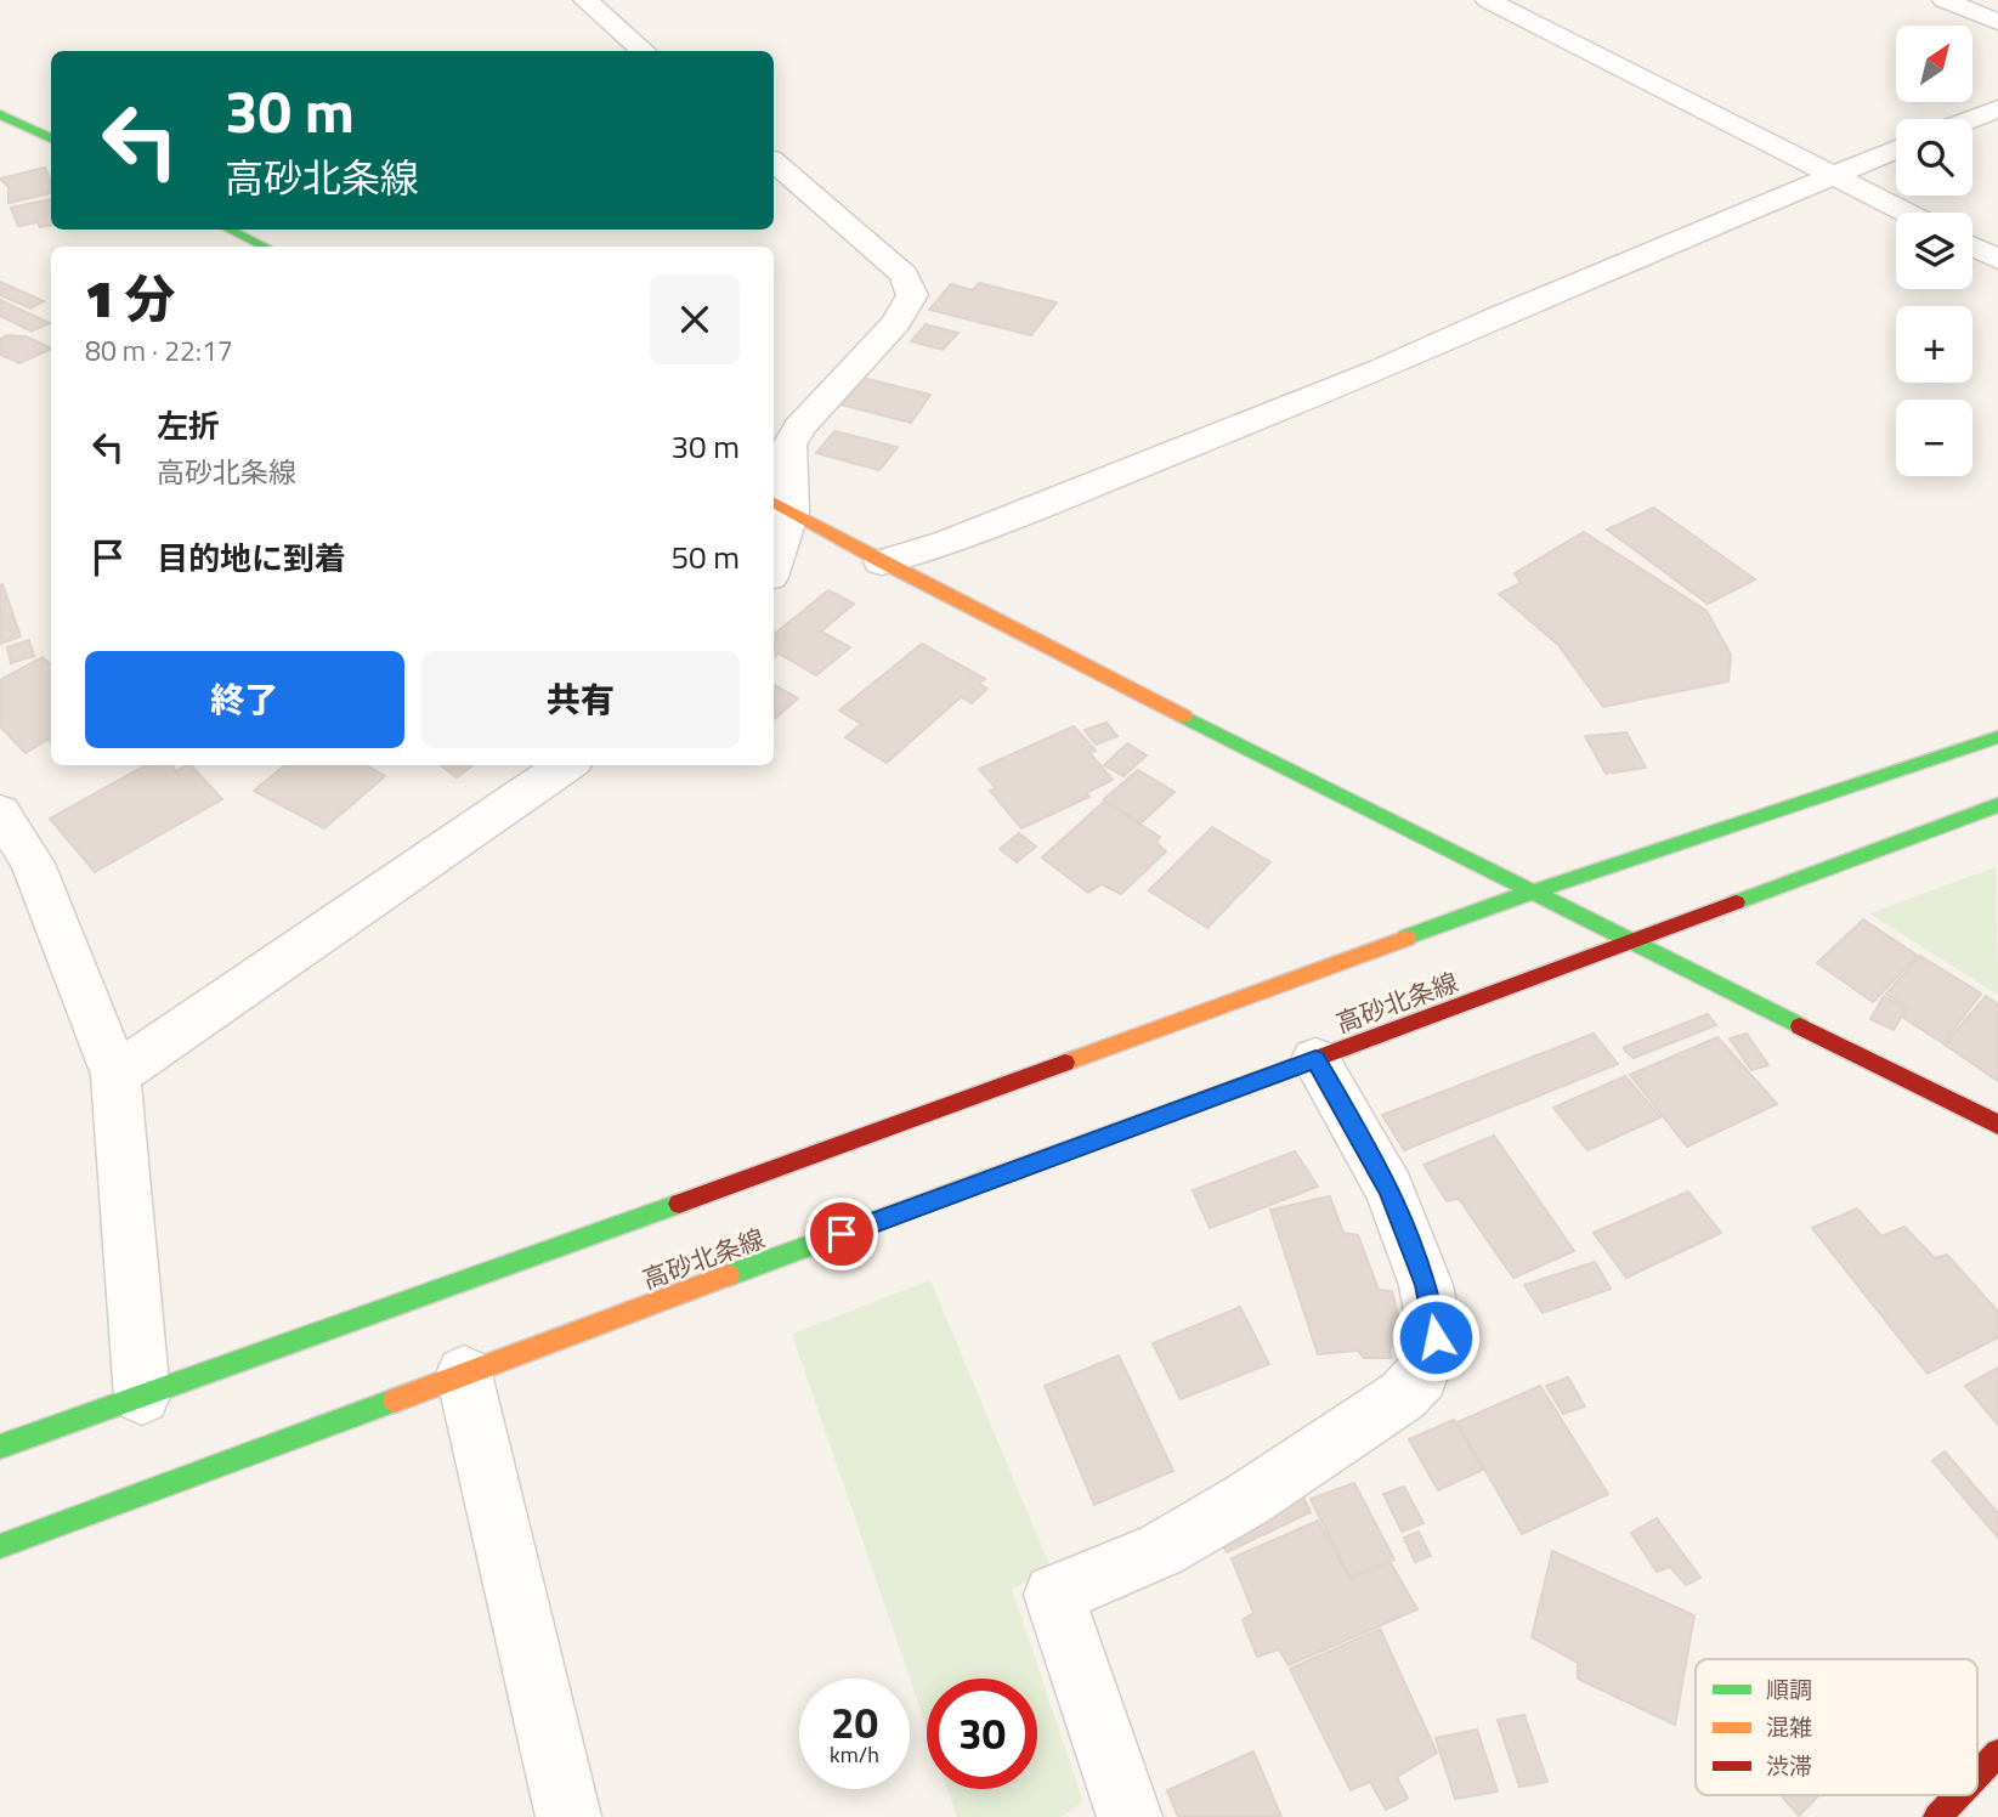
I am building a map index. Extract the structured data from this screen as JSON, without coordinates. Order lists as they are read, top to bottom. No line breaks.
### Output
{"streets":{"main road":["高砂北条線"]},"legend":["順調","混雑","渋滞"],"north":"top right","page":{"map_buttons":["+","−"],"turn":["30 m","高砂北条線"],"heading":["1 分","80 m · 22:17"],"list":[{"name":"左折","note":"高砂北条線","value":"30 m"},{"name":"目的地に到着","value":"50 m"}],"buttons":["終了","共有"],"speed":"20 km/h","limit":"30"}}
